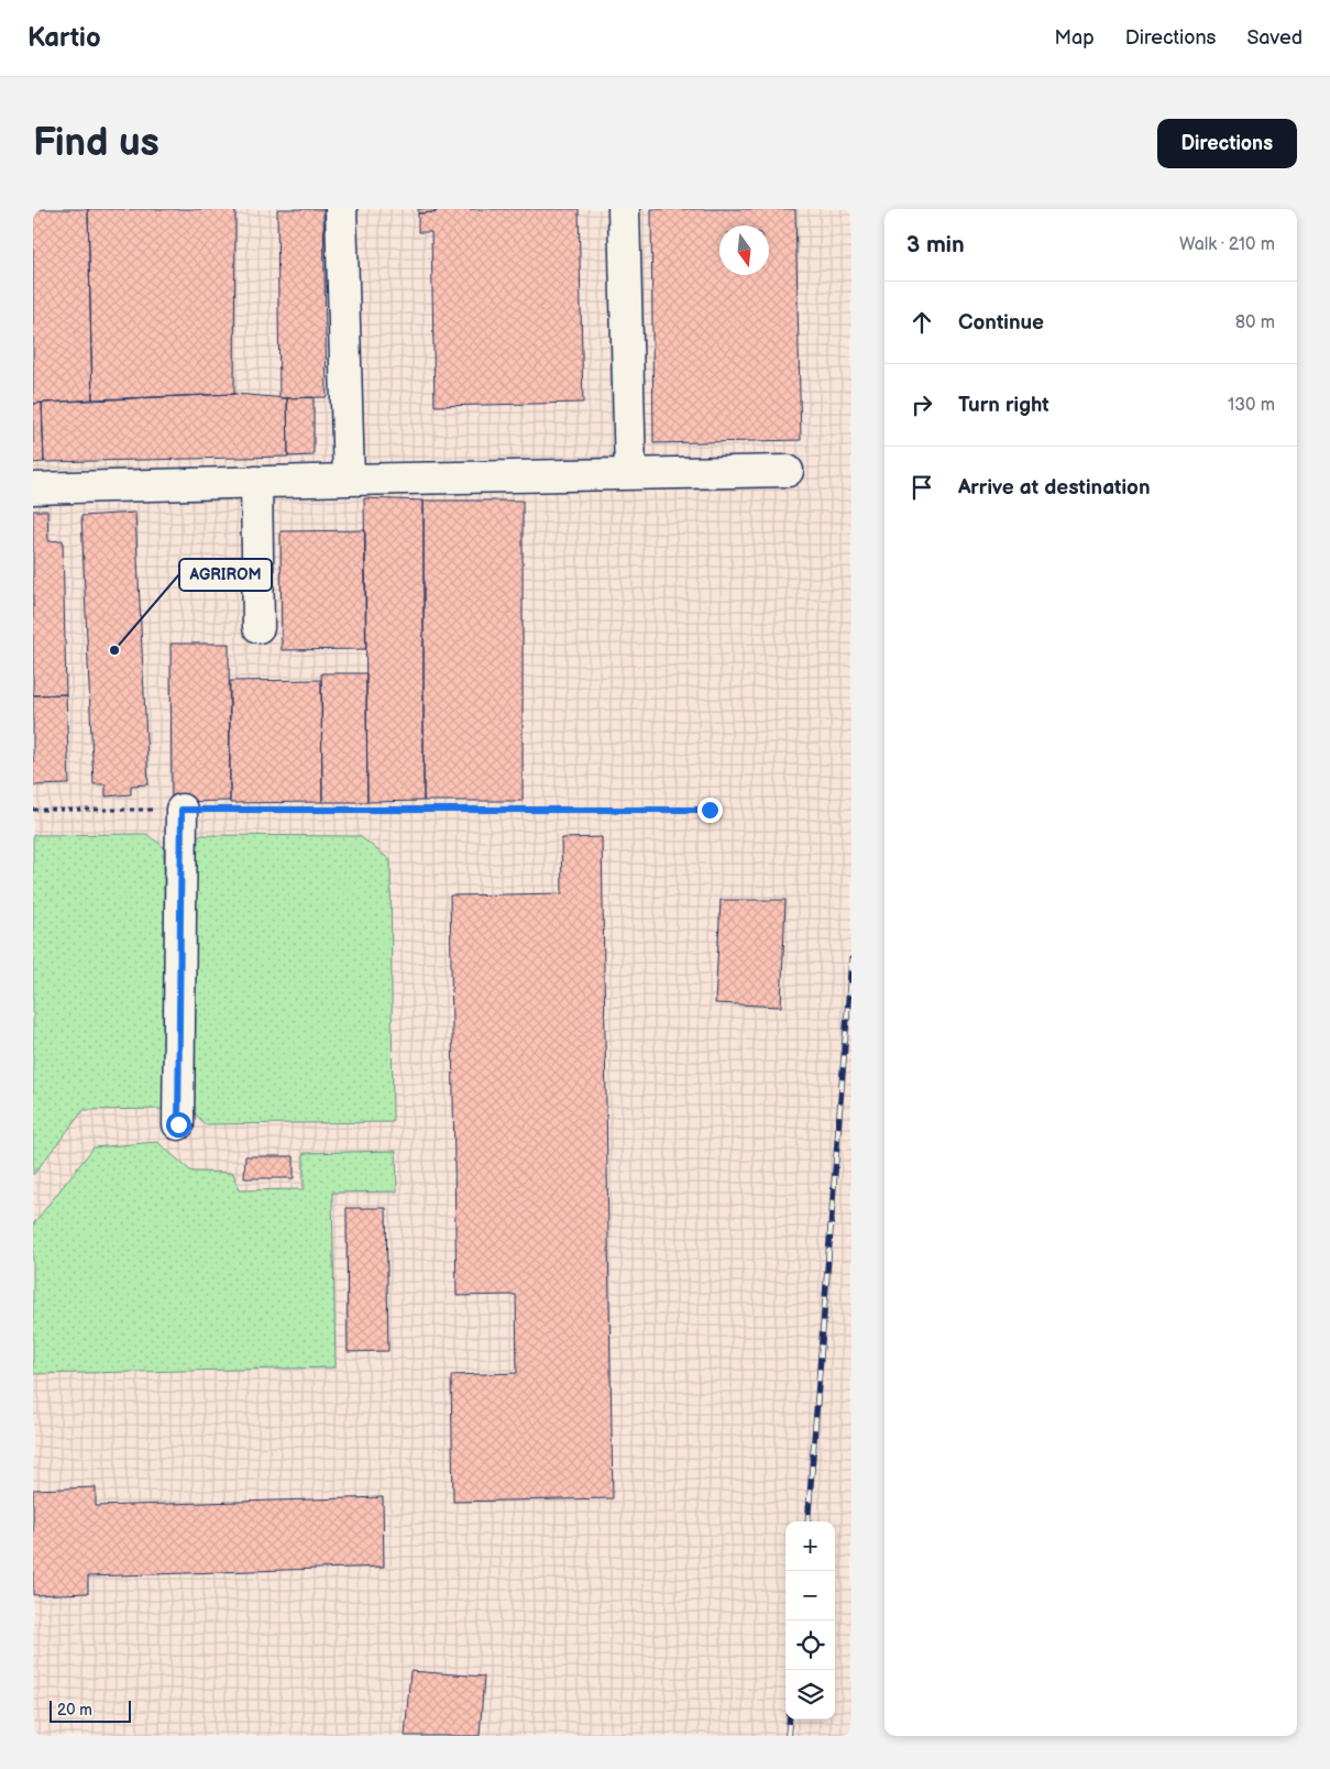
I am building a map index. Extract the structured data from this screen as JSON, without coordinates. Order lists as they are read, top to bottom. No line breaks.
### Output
{"places":["AGRIROM"],"scale_bar":"20 m","north":"bottom","page":{"header":"Kartio","nav":["Map","Directions","Saved"],"buttons":"Directions","title":"Find us","heading":["3 min","Walk · 210 m"],"list":[["Continue","80 m"],["Turn right","130 m"],"Arrive at destination"],"map_buttons":["+","−"],"scale":"20 m"}}
